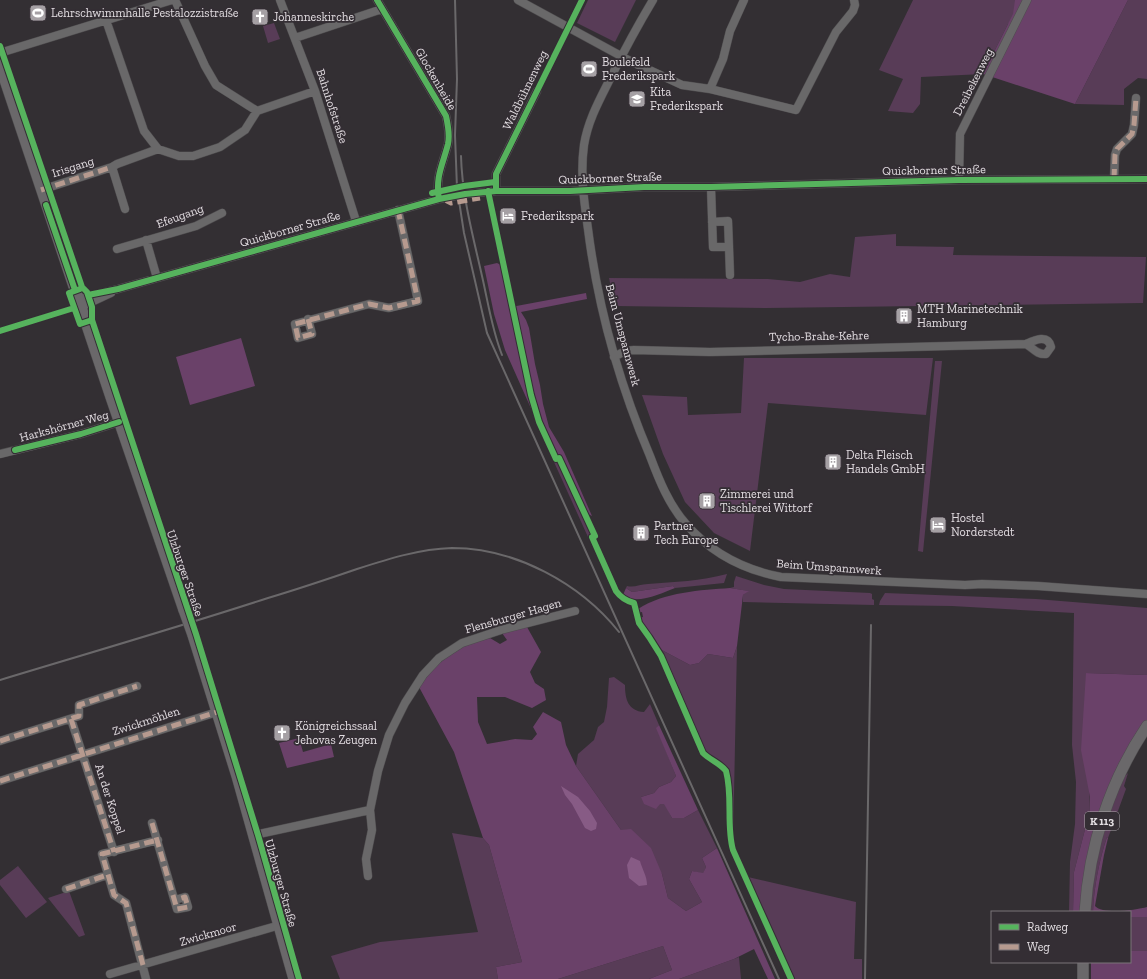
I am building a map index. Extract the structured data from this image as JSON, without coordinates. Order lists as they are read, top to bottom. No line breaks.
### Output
{"streets":{"main road":["Ulzburger Straße","K 113"],"street":["Glockenheide","Dreibekenweg","Waldbühnenweg","Bahnhofstraße","Irisgang","Quickborner Straße","Efeugang","Beim Umspannwerk","Tycho-Brahe-Kehre","Harkshörner Weg","Flensburger Hagen","Zwickmöhlen","An der Koppel","Zwickmoor"]},"crossings":[["Glockenheide","Quickborner Straße"],["Dreibekenweg","Quickborner Straße"],["Waldbühnenweg","Quickborner Straße"],["Bahnhofstraße","Quickborner Straße"],["Irisgang","Ulzburger Straße"],["Quickborner Straße","Efeugang"],["Quickborner Straße","Beim Umspannwerk"],["Quickborner Straße","Ulzburger Straße"],["Beim Umspannwerk","Tycho-Brahe-Kehre"],["Harkshörner Weg","Ulzburger Straße"],["Ulzburger Straße","Zwickmöhlen"],["Ulzburger Straße","Zwickmoor"],["Zwickmöhlen","An der Koppel"],["An der Koppel","Zwickmoor"]],"places":{"sports":["Lehrschwimmhalle Pestalozzistraße","Boulefeld Frederikspark"],"church":["Johanneskirche","Königreichssaal Jehovas Zeugen"],"school or university":["Kita Frederikspark"],"hotel":["Frederikspark","Hostel Norderstedt"],"building":["MTH Marinetechnik Hamburg","Delta Fleisch Handels GmbH","Zimmerei und Tischlerei Wittorf","Partner Tech Europe"]},"legend":["Radweg","Weg"]}
